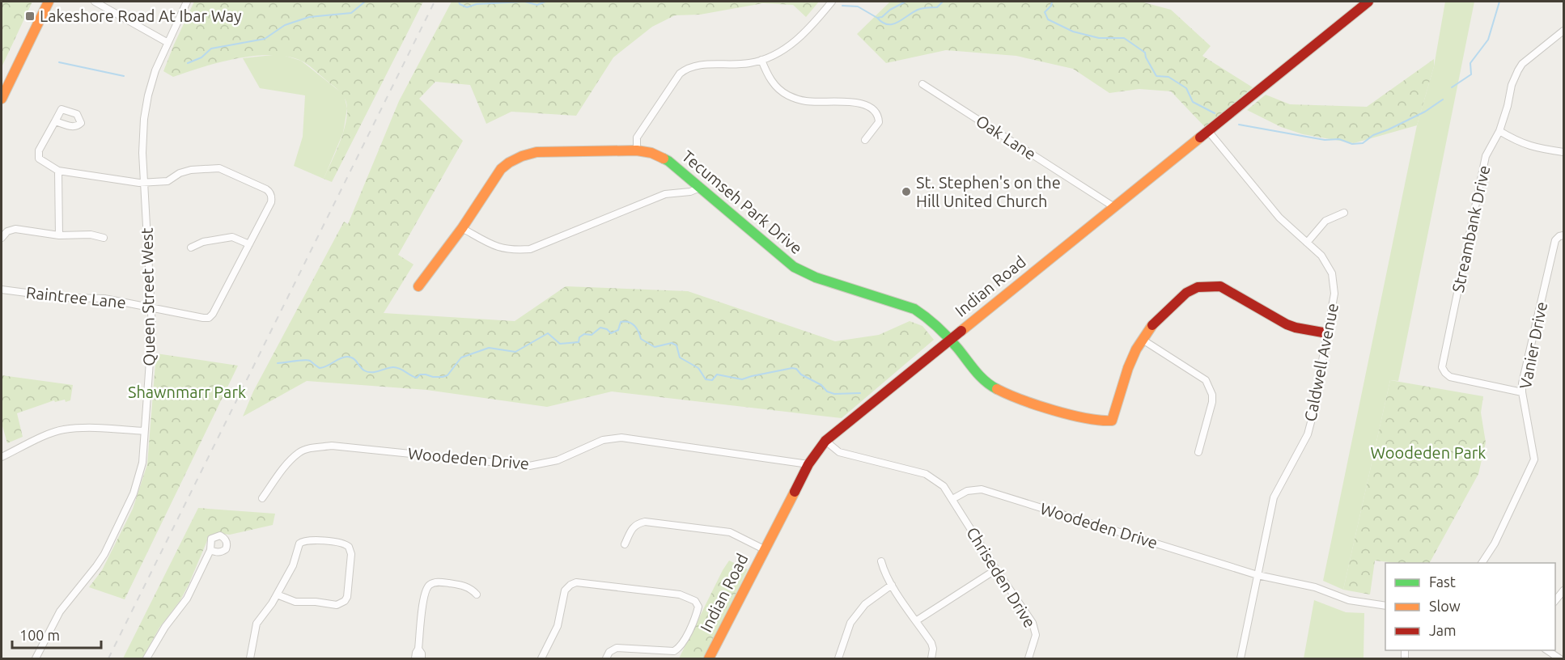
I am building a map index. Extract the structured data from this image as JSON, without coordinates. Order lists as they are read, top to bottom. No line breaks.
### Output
{"streets":{"street":["Oak Lane","Tecumseh Park Drive","Streambank Drive","Indian Road","Queen Street West","Raintree Lane","Vanier Drive","Caldwell Avenue","Woodeden Drive","Chriseden Drive"]},"crossings":[["Oak Lane","Indian Road"],["Tecumseh Park Drive","Indian Road"],["Tecumseh Park Drive","Caldwell Avenue"],["Streambank Drive","Vanier Drive"],["Indian Road","Caldwell Avenue"],["Indian Road","Woodeden Drive"],["Queen Street West","Raintree Lane"],["Caldwell Avenue","Woodeden Drive"],["Woodeden Drive","Chriseden Drive"]],"parks":["Shawnmarr Park","Woodeden Park"],"places":{"transit":["Lakeshore Road At Ibar Way"],"other":["St. Stephen's on the Hill United Church"]},"legend":["Fast","Slow","Jam"],"scale_bar":"100 m"}
